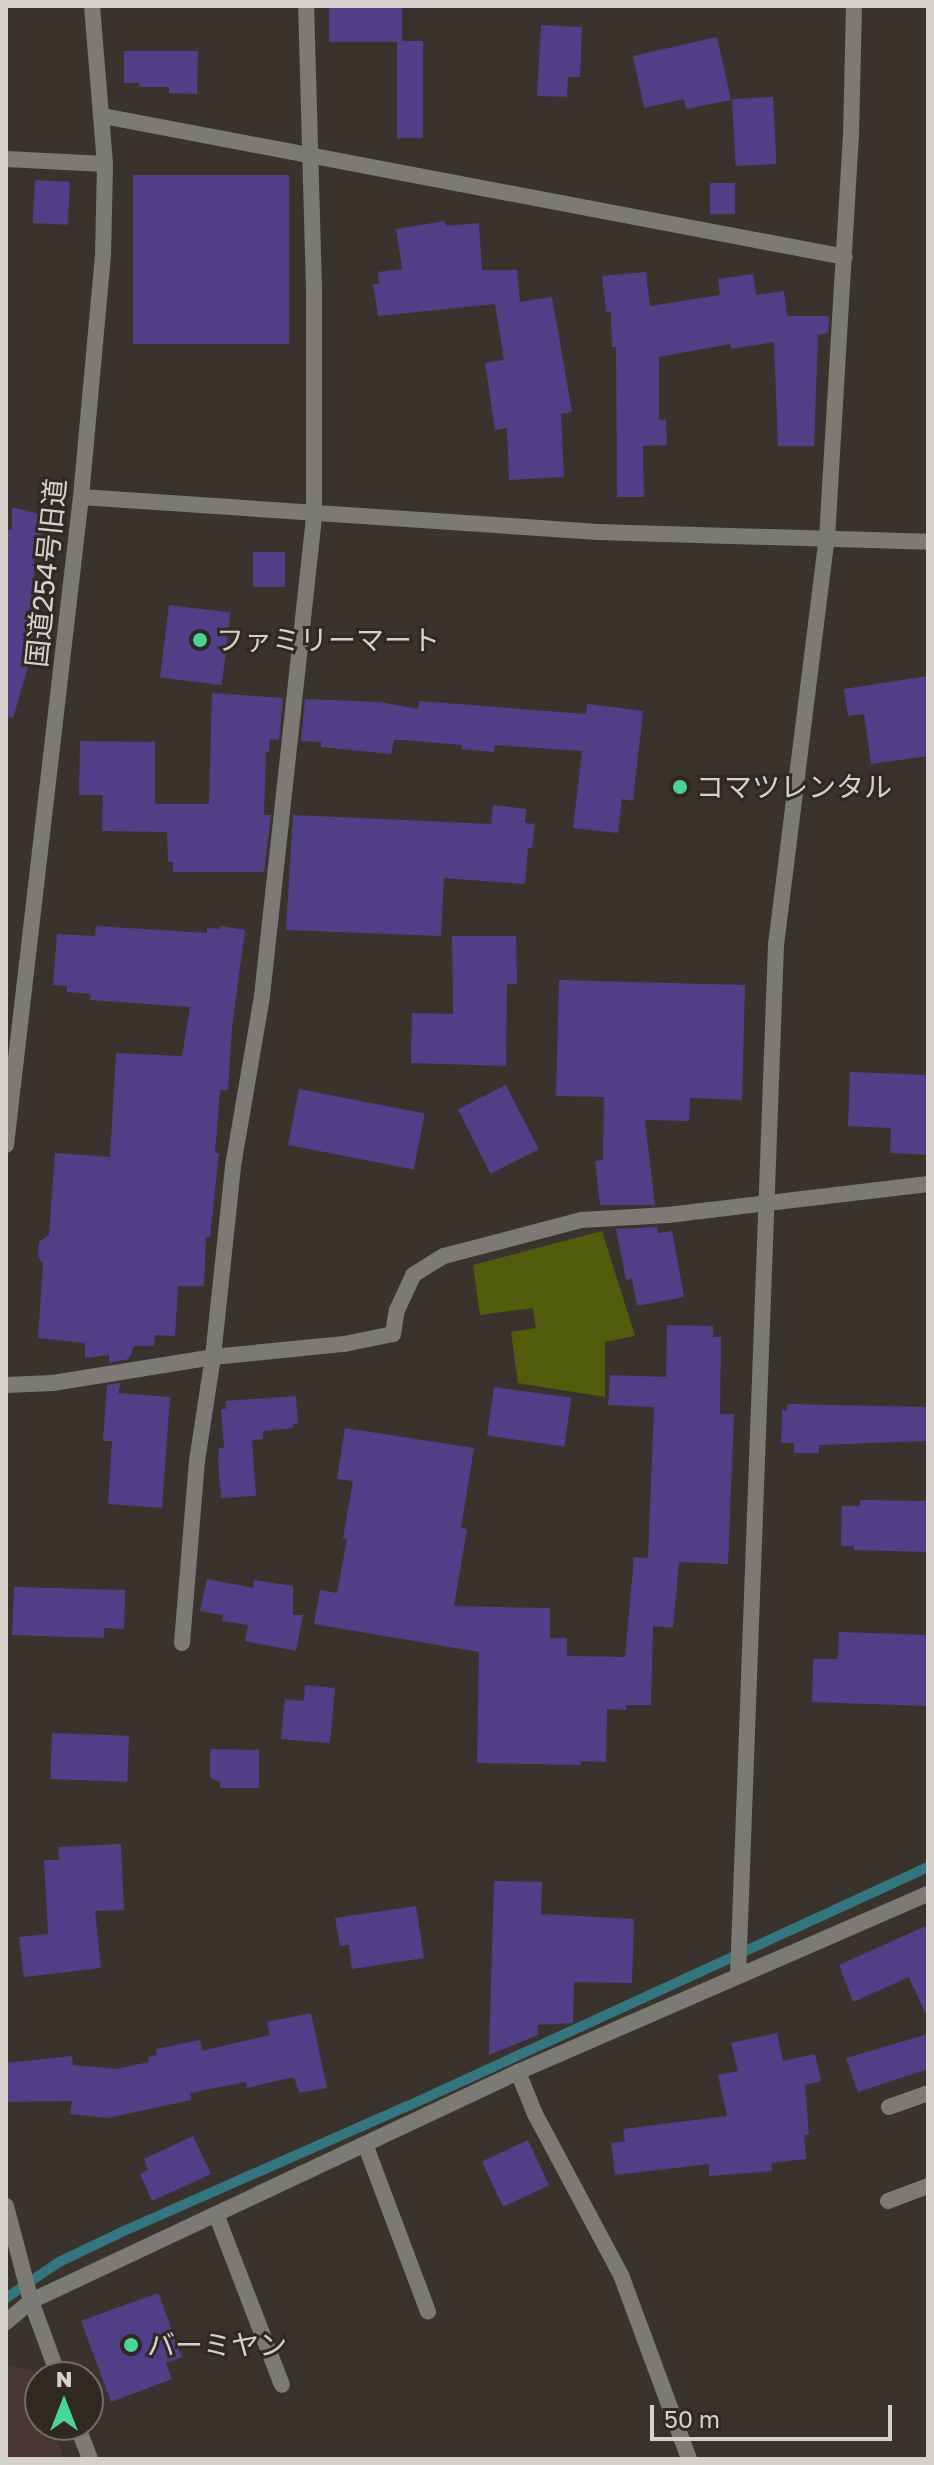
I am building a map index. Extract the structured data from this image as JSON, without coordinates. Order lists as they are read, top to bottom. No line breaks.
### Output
{"streets":{"street":["国道254号旧道"]},"places":["ファミリーマート","コマツレンタル","バーミヤン"],"scale_bar":"50 m","north":"top"}
